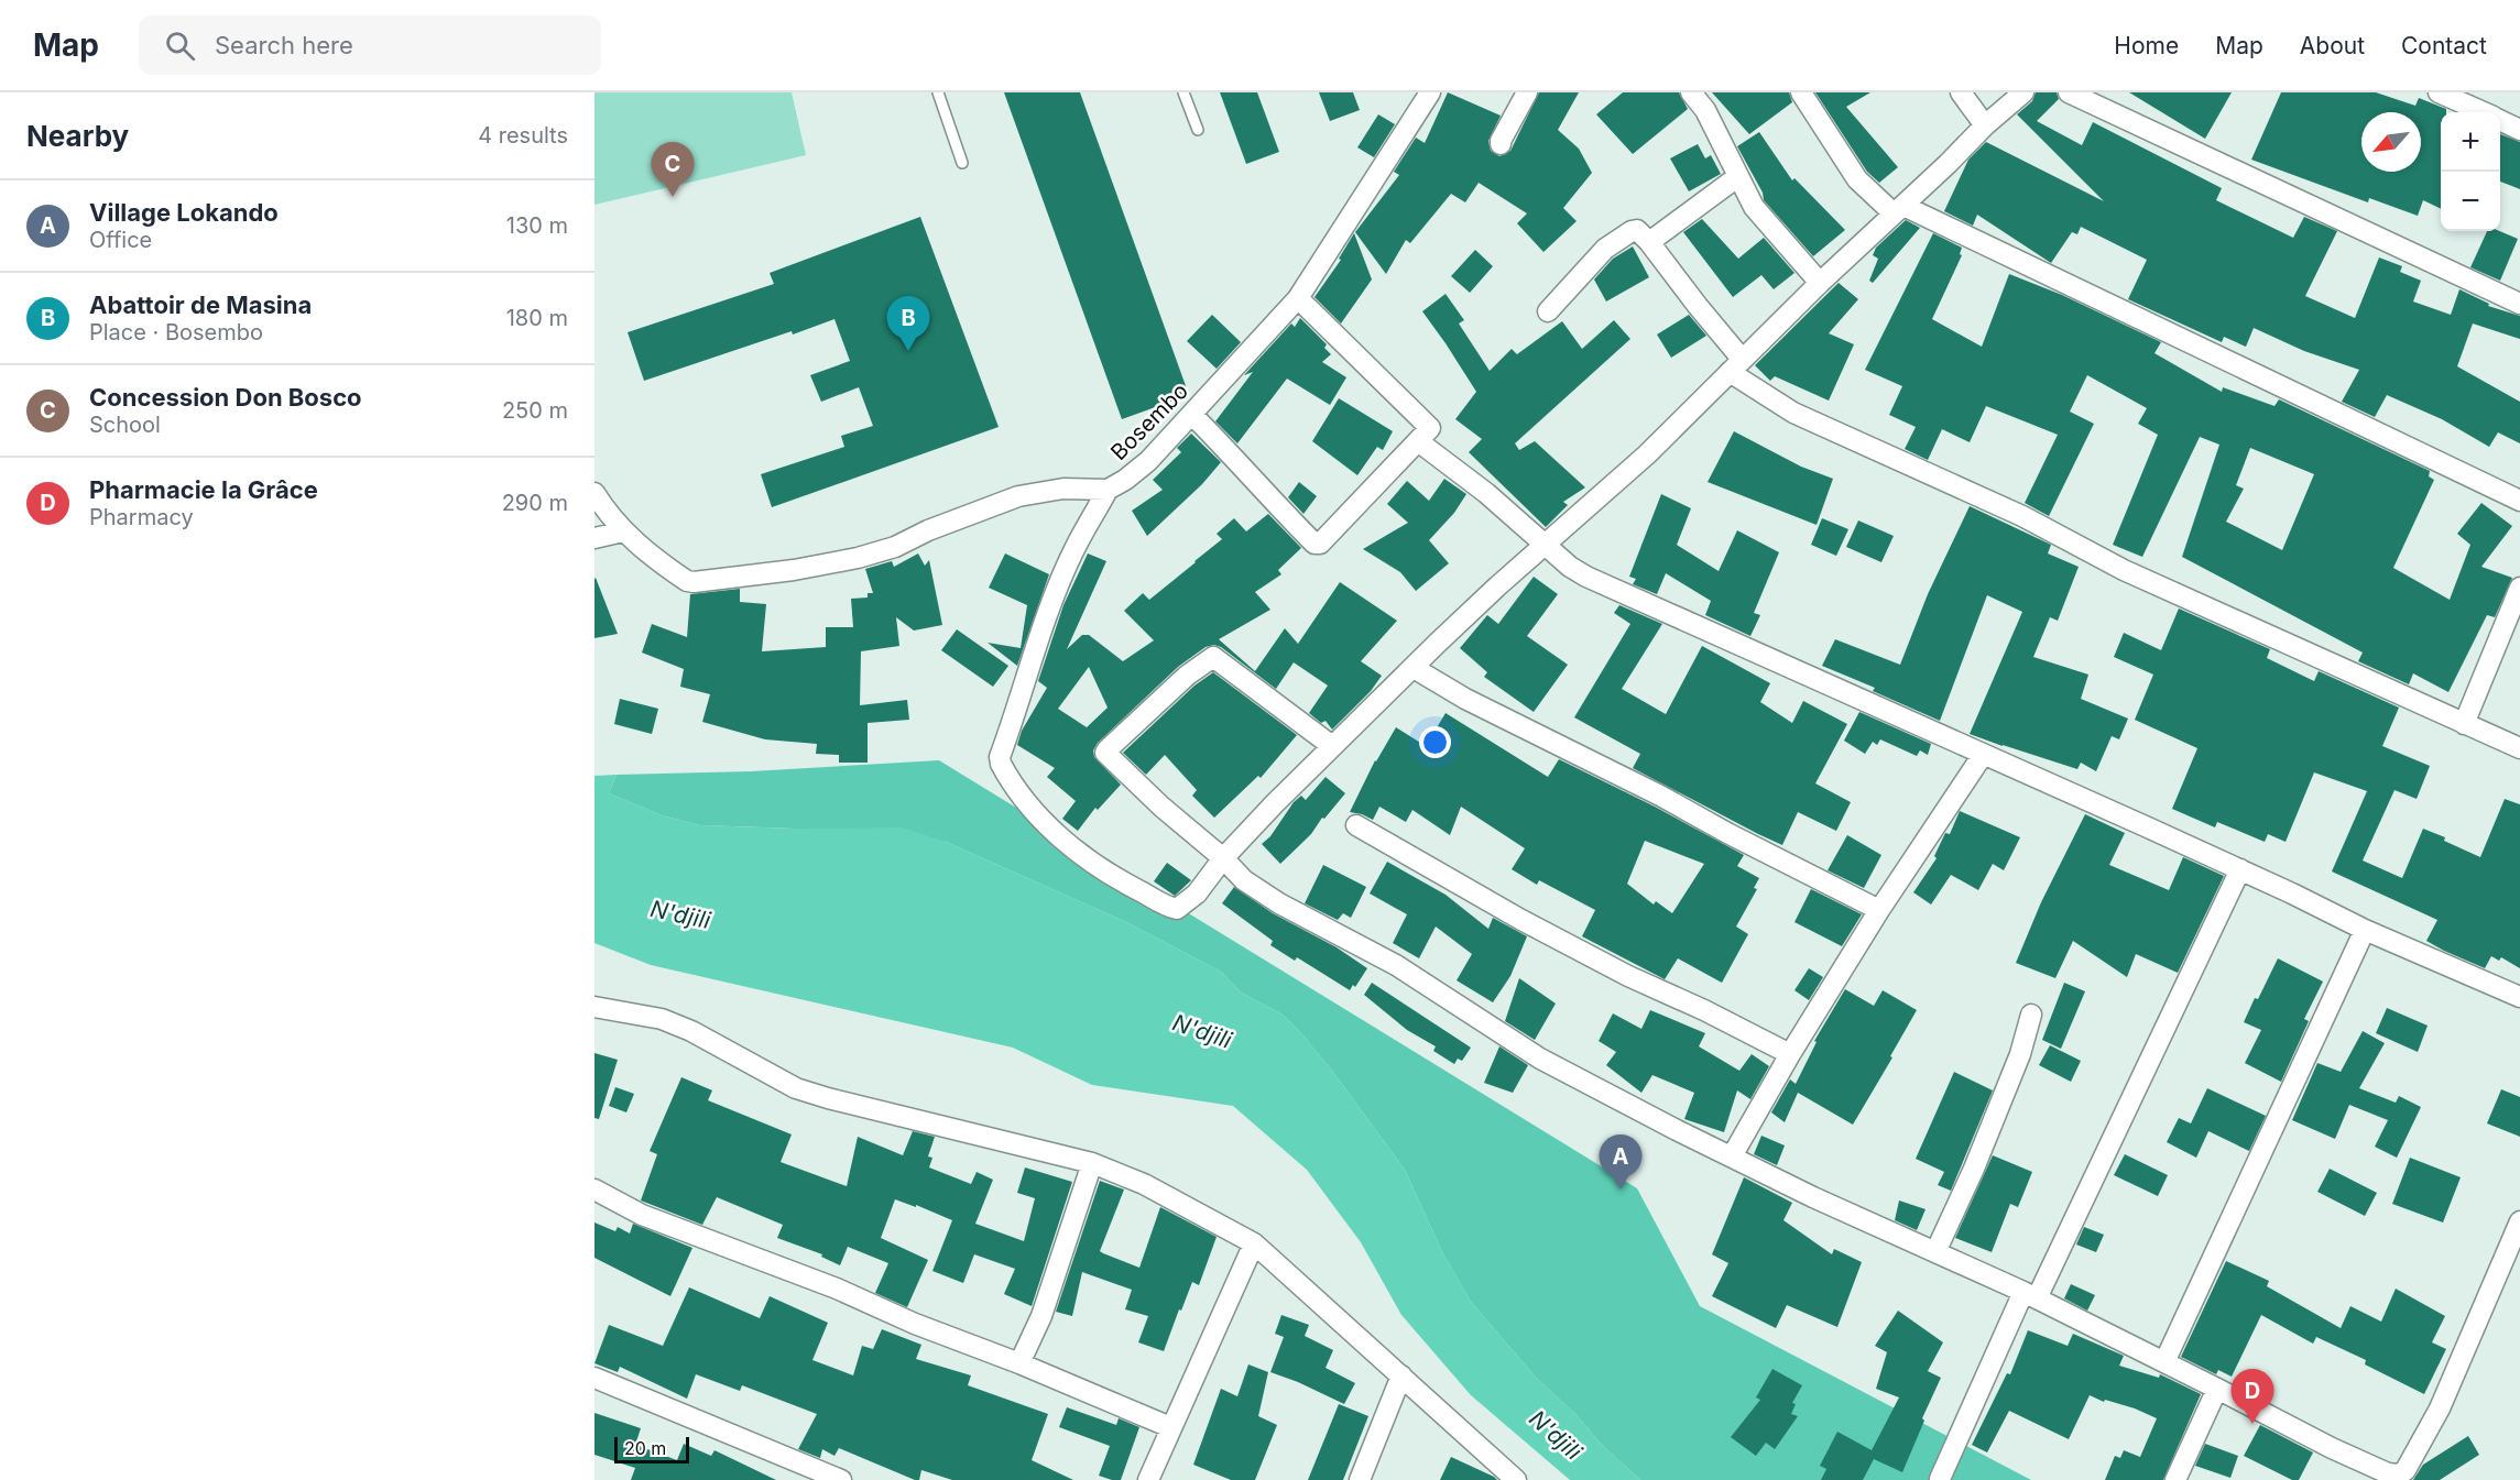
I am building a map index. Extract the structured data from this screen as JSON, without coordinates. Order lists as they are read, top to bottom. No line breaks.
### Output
{"streets":{"street":["Bosembo"]},"water":["N'djili"],"scale_bar":"20 m","north":"bottom left","page":{"header":"Map","search":"Search here","nav":["Home","Map","About","Contact"],"heading":["Nearby","4 results"],"map_buttons":["+","−"],"pins":["C","B","A","D"],"list":[{"mark":"A","name":"Village Lokando","note":"Office","value":"130 m"},{"mark":"B","name":"Abattoir de Masina","note":"Place · Bosembo","value":"180 m"},{"mark":"C","name":"Concession Don Bosco","note":"School","value":"250 m"},{"mark":"D","name":"Pharmacie la Grâce","note":"Pharmacy","value":"290 m"}],"scale":"20 m"}}
